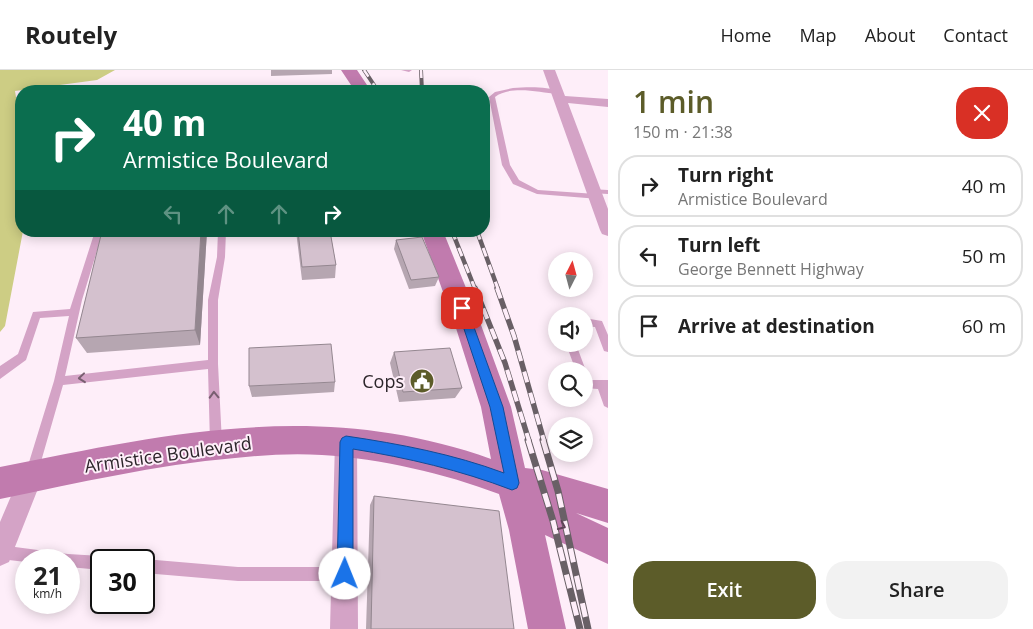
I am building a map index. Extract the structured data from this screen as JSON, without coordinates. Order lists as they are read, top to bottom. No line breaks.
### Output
{"streets":{"main road":["Armistice Boulevard"]},"places":{"public building":["Cops"]},"north":"top","page":{"header":"Routely","nav":["Home","Map","About","Contact"],"heading":["1 min","150 m · 21:38"],"turn":["40 m","Armistice Boulevard"],"list":[{"name":"Turn right","note":"Armistice Boulevard","value":"40 m"},{"name":"Turn left","note":"George Bennett Highway","value":"50 m"},{"name":"Arrive at destination","value":"60 m"}],"speed":"21 km/h","limit":"30","buttons":["Exit","Share"]}}
